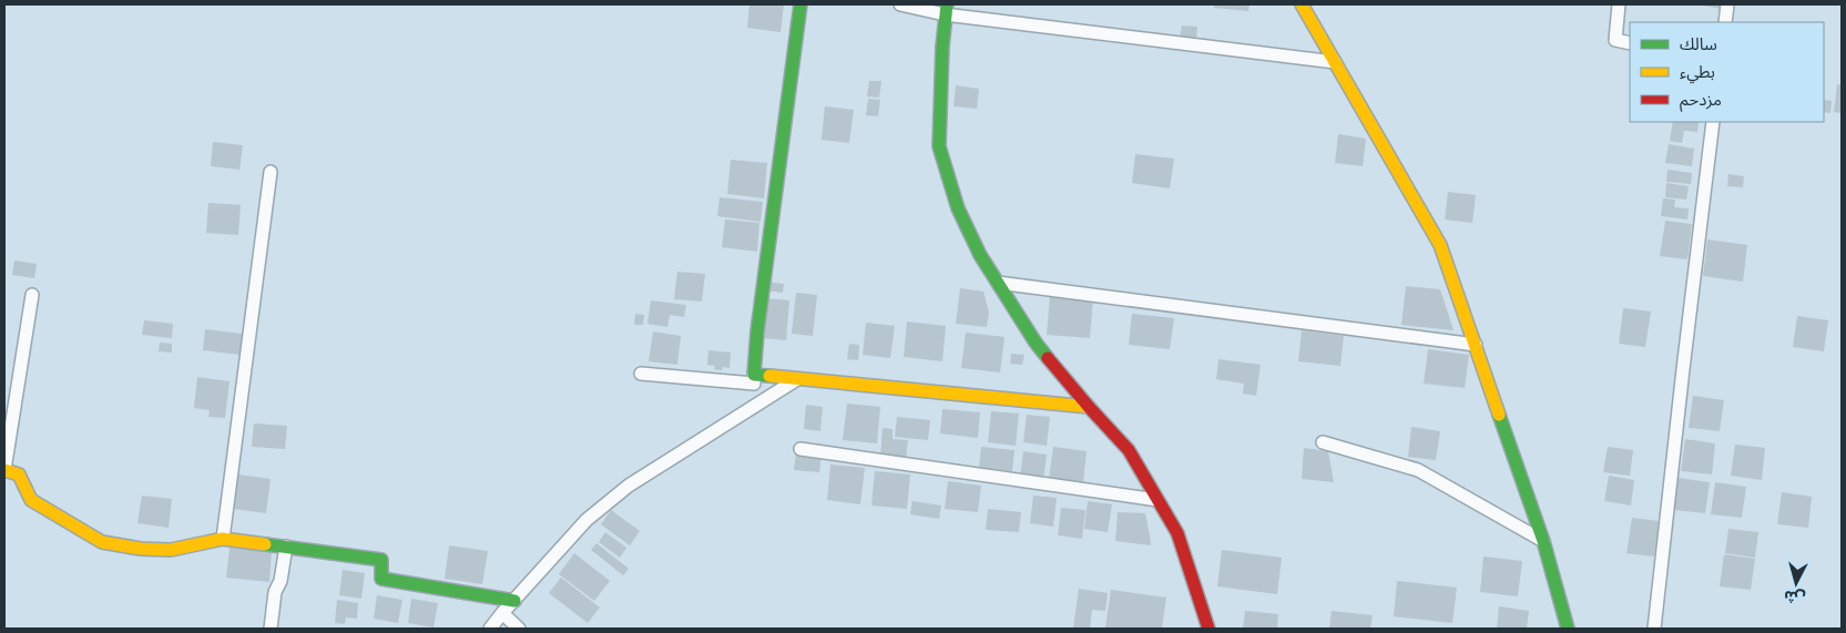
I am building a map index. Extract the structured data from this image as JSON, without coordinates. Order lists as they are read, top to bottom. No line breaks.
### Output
{"legend":["سالك","بطيء","مزدحم"],"north":"bottom"}
